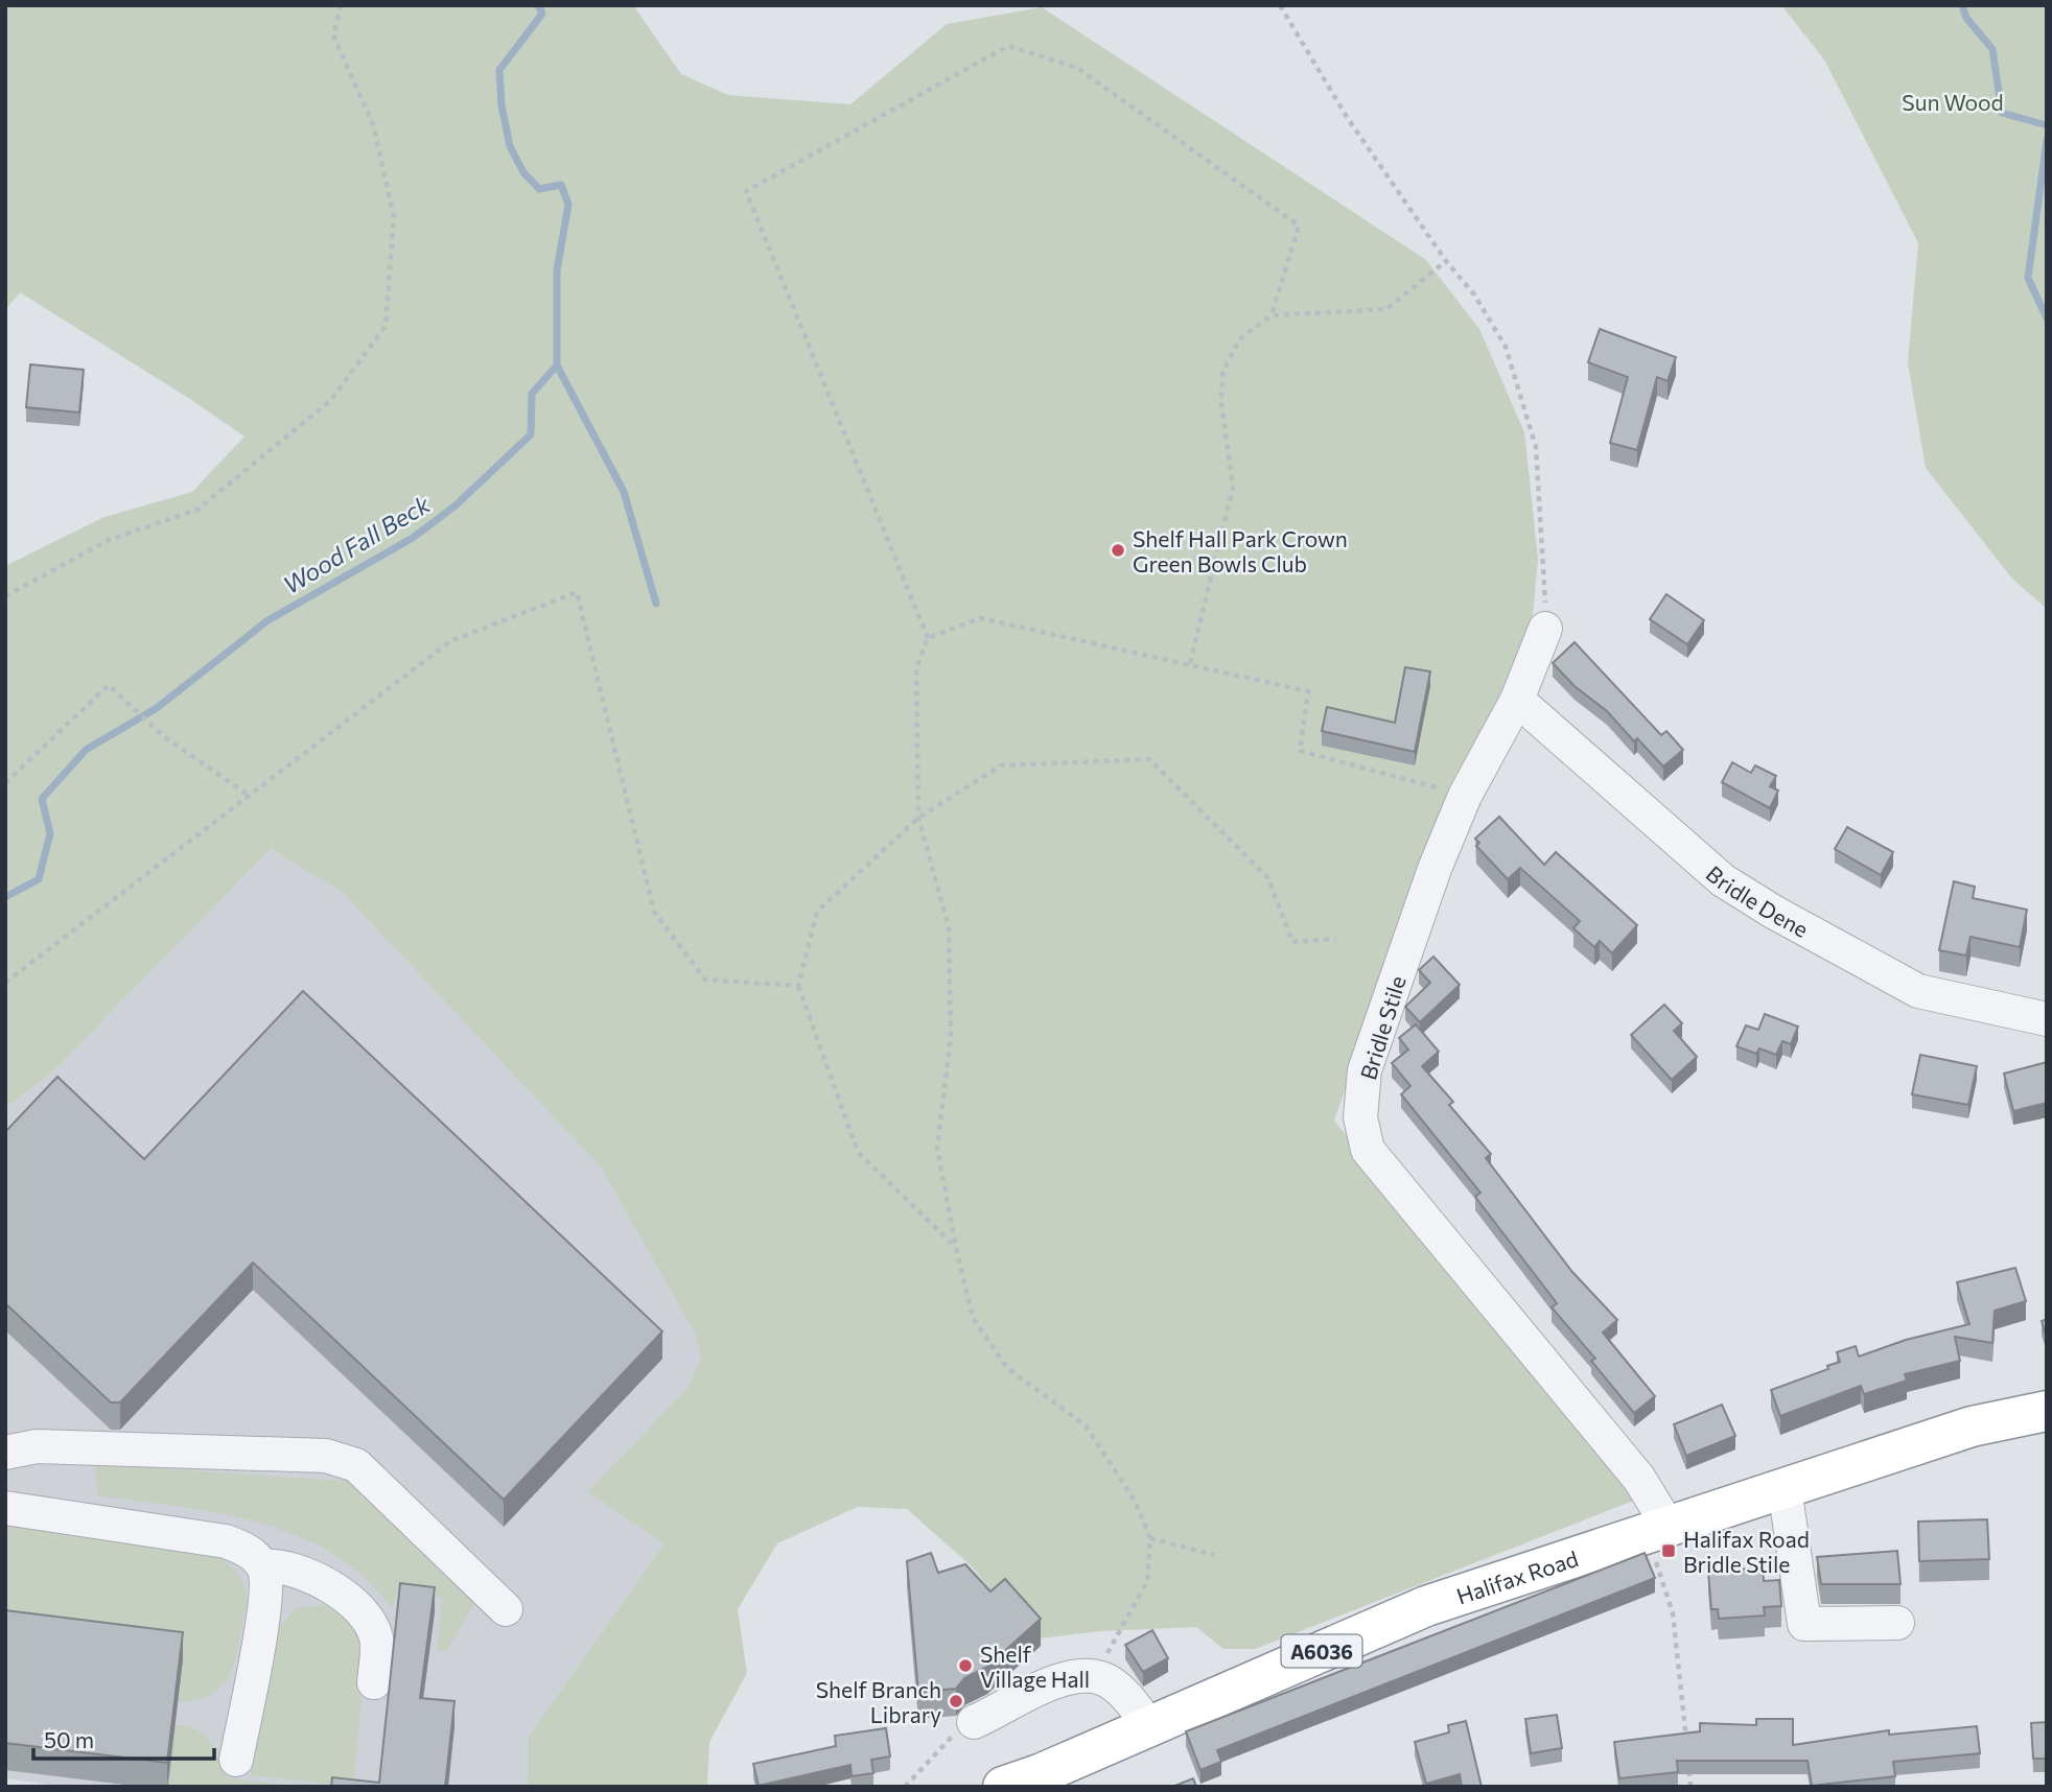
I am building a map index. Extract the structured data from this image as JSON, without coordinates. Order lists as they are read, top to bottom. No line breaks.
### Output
{"streets":{"highway":["Halifax Road","A6036"],"street":["Bridle Dene","Bridle Stile"]},"crossings":[["Bridle Dene","Bridle Stile"],["Bridle Stile","Halifax Road"]],"water":["Wood Fall Beck"],"parks":["Sun Wood"],"places":{"other":["Shelf Hall Park Crown Green Bowls Club","Shelf Village Hall","Shelf Branch Library"],"transit":["Halifax Road Bridle Stile"]},"scale_bar":"50 m"}
